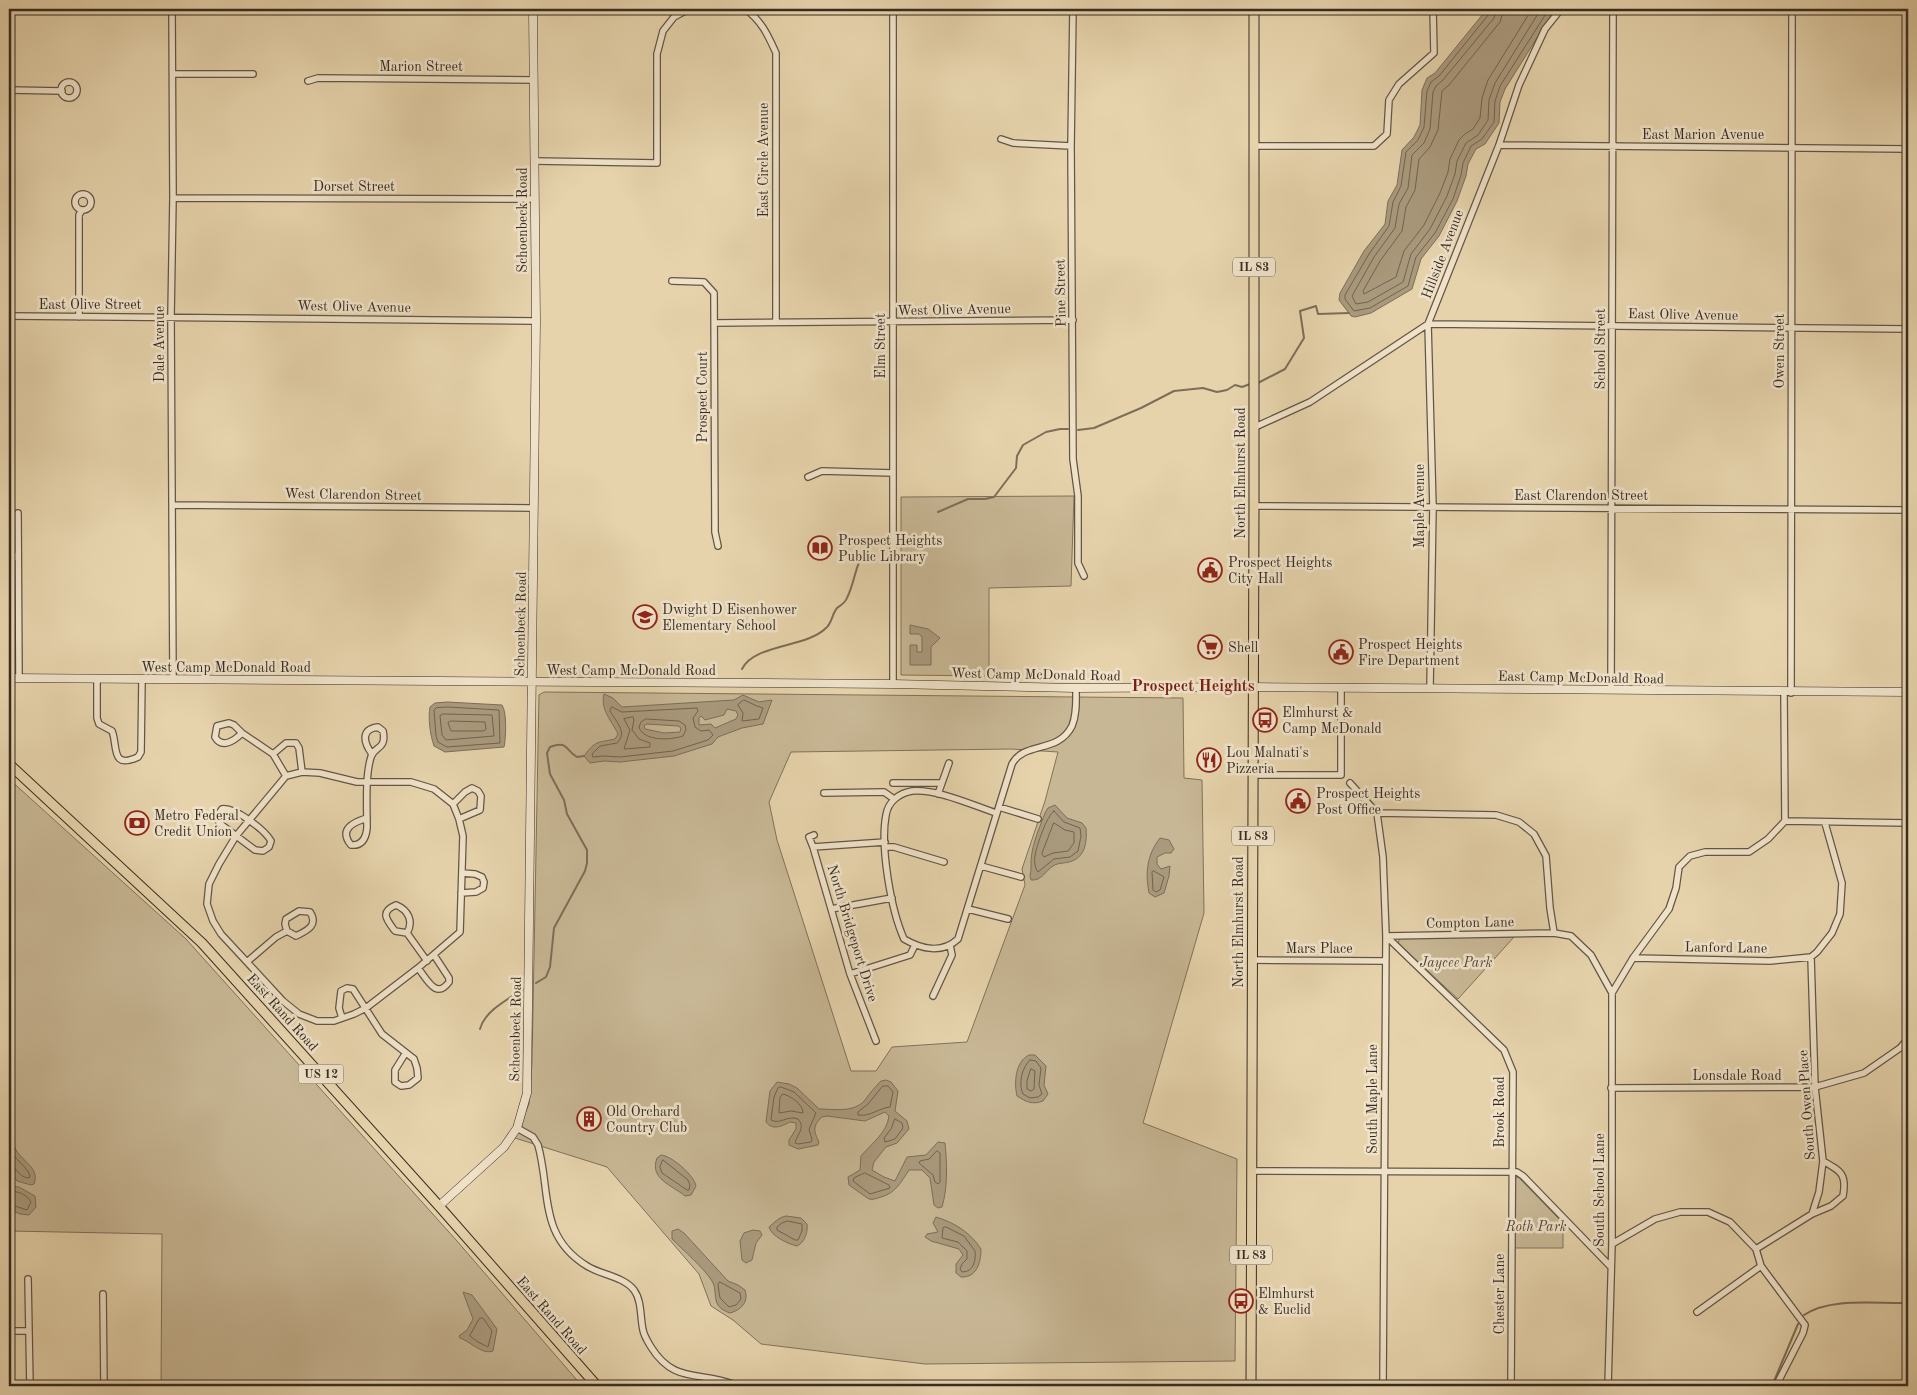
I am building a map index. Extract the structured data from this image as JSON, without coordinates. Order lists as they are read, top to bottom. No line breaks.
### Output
{"streets":{"main road":["Schoenbeck Road","IL 83","North Elmhurst Road","West Camp McDonald Road","East Camp McDonald Road","East Rand Road","US 12"],"street":["Marion Street","East Marion Avenue","East Circle Avenue","Dorset Street","Hillside Avenue","Pine Street","East Olive Street","West Olive Avenue","East Olive Avenue","Dale Avenue","Elm Street","School Street","Owen Street","Prospect Court","West Clarendon Street","East Clarendon Street","Maple Avenue","Compton Lane","North Bridgeport Drive","Lanford Lane","Mars Place","Lonsdale Road","South Maple Lane","South Owen Place","Brook Road","South School Lane","Chester Lane"]},"crossings":[["Marion Street","Schoenbeck Road"],["East Marion Avenue","Hillside Avenue"],["East Marion Avenue","School Street"],["East Marion Avenue","Owen Street"],["East Circle Avenue","West Olive Avenue"],["Dorset Street","Schoenbeck Road"],["Dorset Street","Dale Avenue"],["Schoenbeck Road","West Olive Avenue"],["Schoenbeck Road","West Clarendon Street"],["Schoenbeck Road","West Camp McDonald Road"],["Schoenbeck Road","East Rand Road"],["Hillside Avenue","East Olive Avenue"],["Hillside Avenue","Maple Avenue"],["Pine Street","West Olive Avenue"],["East Olive Street","West Olive Avenue"],["East Olive Street","Dale Avenue"],["West Olive Avenue","Dale Avenue"],["West Olive Avenue","Elm Street"],["West Olive Avenue","Prospect Court"],["East Olive Avenue","School Street"],["East Olive Avenue","Owen Street"],["East Olive Avenue","Maple Avenue"],["Dale Avenue","West Clarendon Street"],["Dale Avenue","West Camp McDonald Road"],["Elm Street","West Camp McDonald Road"],["School Street","East Clarendon Street"],["School Street","East Camp McDonald Road"],["Owen Street","East Clarendon Street"],["Owen Street","East Camp McDonald Road"],["North Elmhurst Road","East Clarendon Street"],["North Elmhurst Road","West Camp McDonald Road"],["North Elmhurst Road","East Camp McDonald Road"],["North Elmhurst Road","Mars Place"],["East Clarendon Street","Maple Avenue"],["Maple Avenue","East Camp McDonald Road"],["West Camp McDonald Road","East Camp McDonald Road"],["Compton Lane","South Maple Lane"],["Compton Lane","Brook Road"],["Compton Lane","South School Lane"],["Lanford Lane","South Owen Place"],["Mars Place","South Maple Lane"],["Lonsdale Road","South Owen Place"],["Lonsdale Road","South School Lane"],["South Maple Lane","Brook Road"],["Brook Road","Chester Lane"]],"districts":["Prospect Heights"],"parks":["Jaycee Park","Roth Park"],"places":{"library":["Prospect Heights Public Library"],"public building":["Prospect Heights City Hall","Prospect Heights Fire Department","Prospect Heights Post Office"],"school or university":["Dwight D Eisenhower Elementary School"],"supermarket":["Shell"],"bus stop":["Elmhurst & Camp McDonald","Elmhurst & Euclid"],"restaurant":["Lou Malnati's Pizzeria"],"bank":["Metro Federal Credit Union"],"building":["Old Orchard Country Club"]}}
